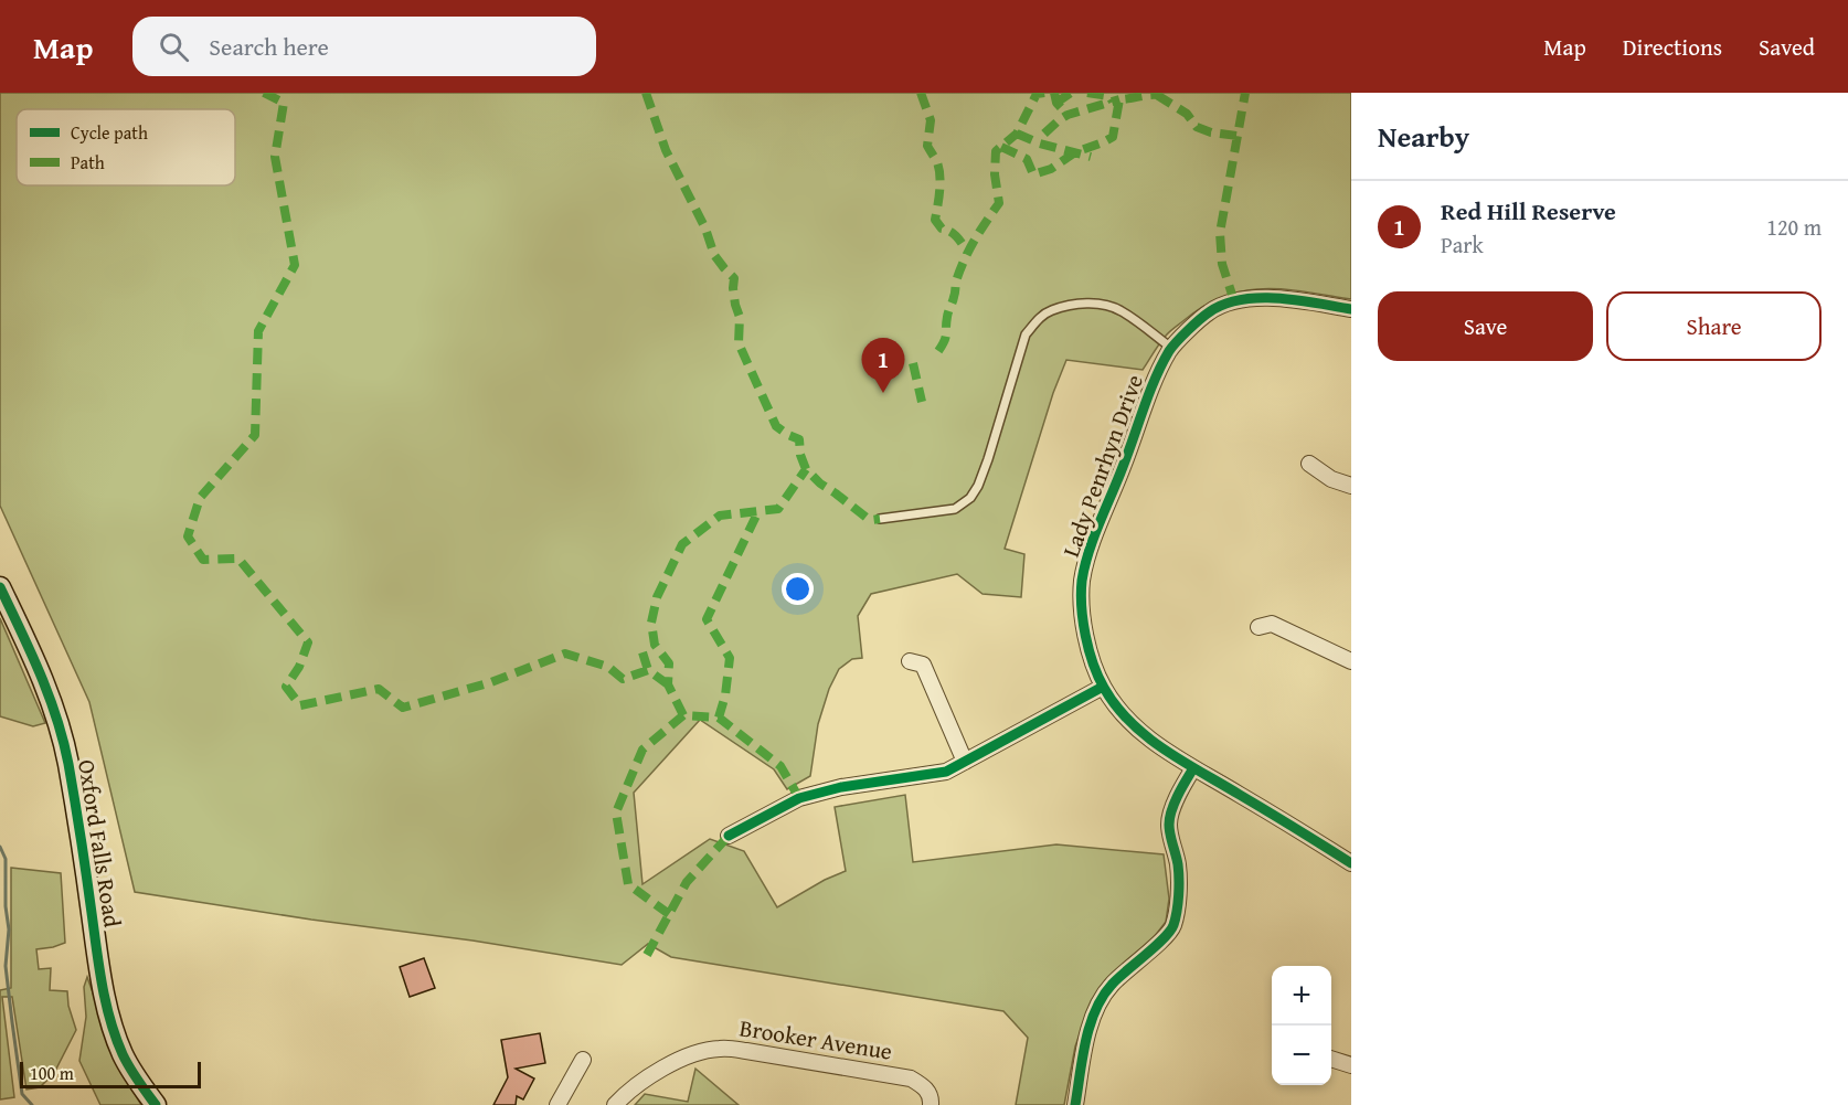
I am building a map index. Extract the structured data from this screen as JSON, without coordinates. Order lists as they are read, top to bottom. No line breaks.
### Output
{"streets":{"street":["Lady Penrhyn Drive","Oxford Falls Road","Brooker Avenue"]},"legend":["Cycle path","Path"],"scale_bar":"100 m","page":{"header":"Map","search":"Search here","nav":["Map","Directions","Saved"],"heading":"Nearby","list":[{"mark":"1","name":"Red Hill Reserve","note":"Park","value":"120 m"}],"buttons":["Save","Share"],"pins":"1","map_buttons":["+","−"],"scale":"100 m"}}
